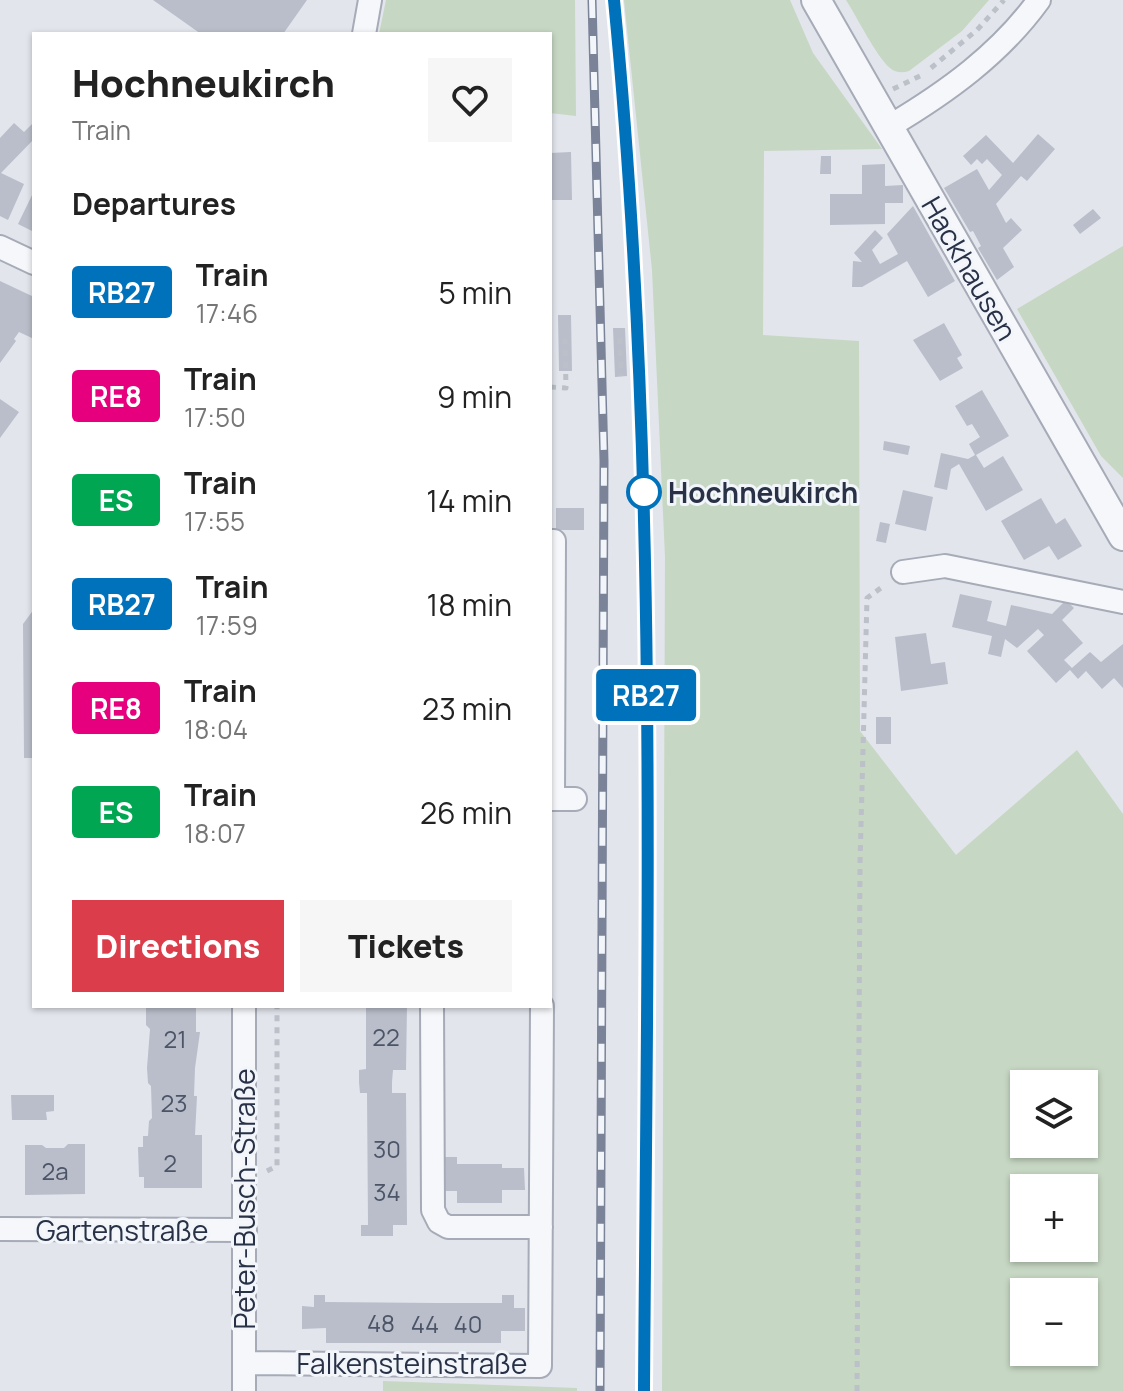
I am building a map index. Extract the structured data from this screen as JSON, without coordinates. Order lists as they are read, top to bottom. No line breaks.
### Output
{"streets":{"street":["Hackhausen","Peter-Busch-Straße","Gartenstraße","Falkensteinstraße"]},"crossings":[["Peter-Busch-Straße","Gartenstraße"],["Peter-Busch-Straße","Falkensteinstraße"]],"places":["Hochneukirch"],"house_numbers":["22","21","23","30","2","2a","34","48","44","40"],"page":{"on_map":"RB27","heading":[["Hochneukirch","Train"],"Departures"],"list":[{"mark":"RB27","name":"Train","note":"17:46","value":"5 min"},{"mark":"RE8","name":"Train","note":"17:50","value":"9 min"},{"mark":"ES","name":"Train","note":"17:55","value":"14 min"},{"mark":"RB27","name":"Train","note":"17:59","value":"18 min"},{"mark":"RE8","name":"Train","note":"18:04","value":"23 min"},{"mark":"ES","name":"Train","note":"18:07","value":"26 min"}],"buttons":["Directions","Tickets"],"map_buttons":["+","−"]}}
